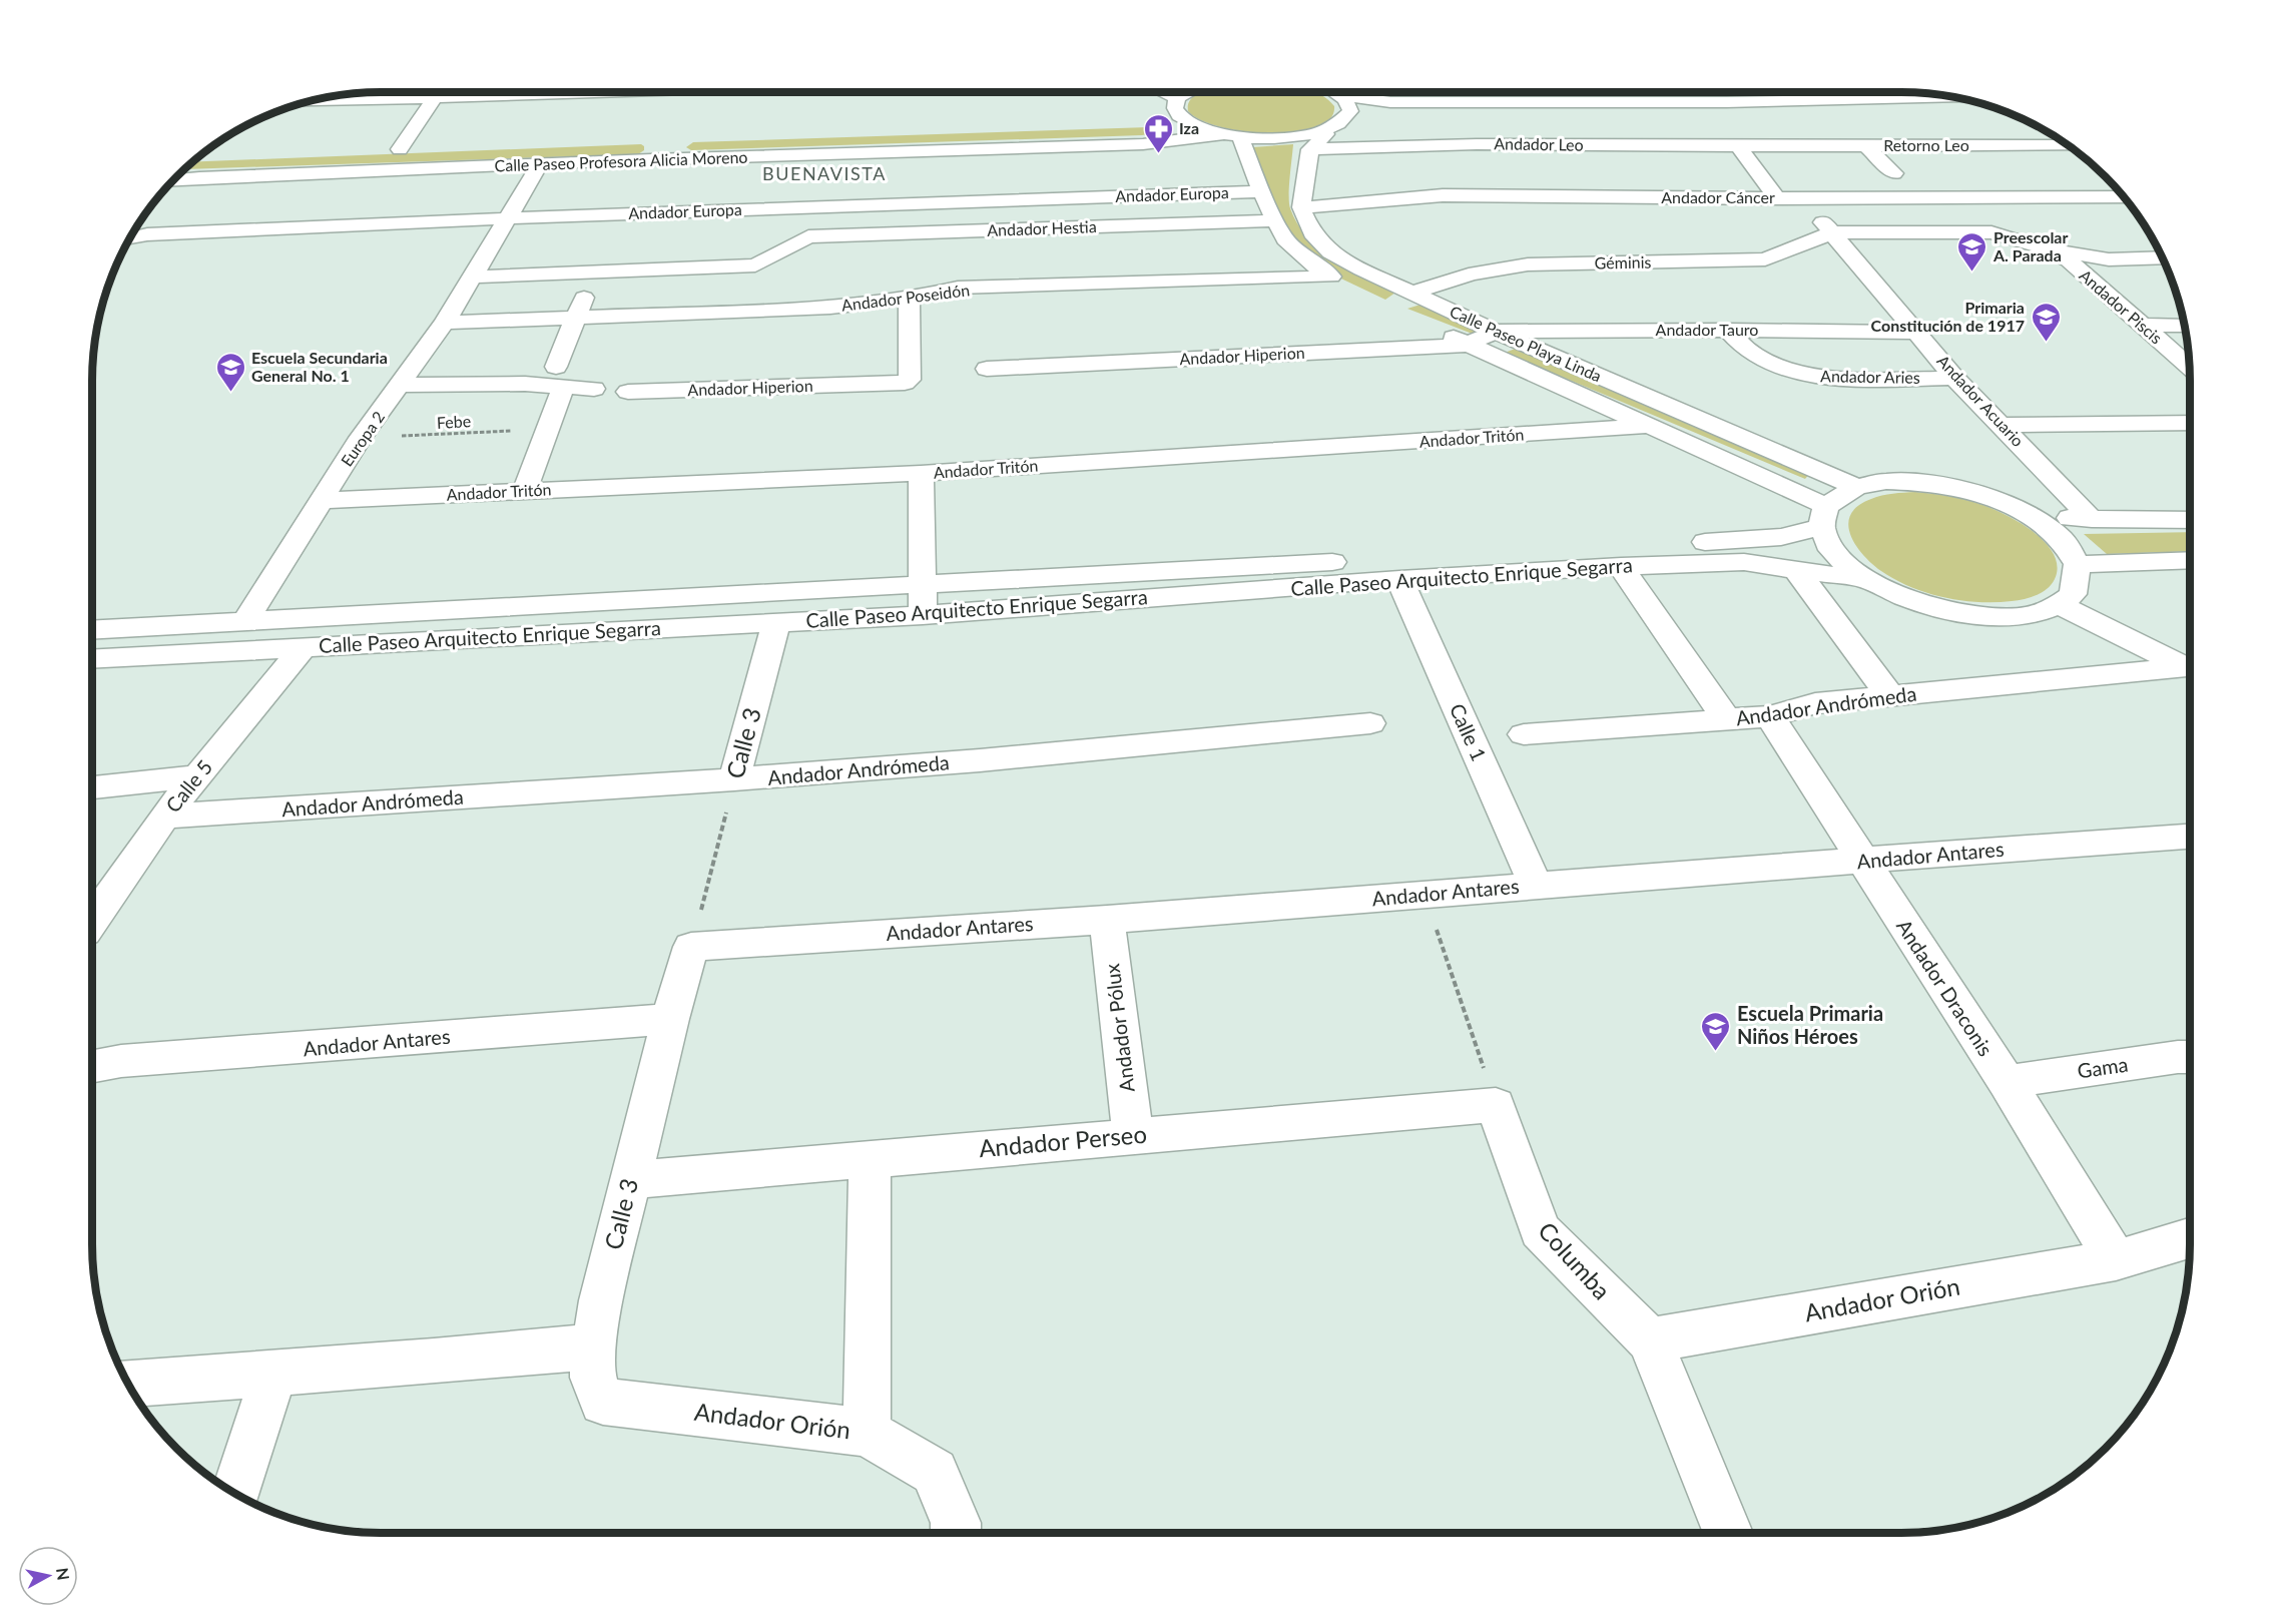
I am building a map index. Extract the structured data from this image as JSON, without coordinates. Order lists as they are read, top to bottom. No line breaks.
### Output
{"streets":{"street":["Andador Leo","Retorno Leo","Calle Paseo Profesora Alicia Moreno","Andador Europa","Andador Cáncer","Andador Hestia","Géminis","Andador Poseidón","Andador Piscis","Andador Tauro","Calle Paseo Playa Linda","Andador Hiperion","Andador Aries","Andador Acuario","Andador Tritón","Europa 2","Calle Paseo Arquitecto Enrique Segarra","Andador Andrómeda","Calle 1","Calle 3","Calle 5","Andador Antares","Andador Draconis","Andador Pólux","Gama","Andador Perseo","Columba","Andador Orión"],"path":["Febe"]},"crossings":[["Andador Leo","Retorno Leo"],["Calle Paseo Profesora Alicia Moreno","Europa 2"],["Andador Europa","Europa 2"],["Andador Cáncer","Andador Piscis"],["Andador Cáncer","Calle Paseo Playa Linda"],["Andador Cáncer","Andador Acuario"],["Géminis","Calle Paseo Playa Linda"],["Géminis","Andador Acuario"],["Andador Poseidón","Andador Hiperion"],["Andador Poseidón","Europa 2"],["Andador Tauro","Calle Paseo Playa Linda"],["Andador Tauro","Andador Hiperion"],["Andador Tauro","Andador Aries"],["Andador Tauro","Andador Acuario"],["Calle Paseo Playa Linda","Andador Hiperion"],["Calle Paseo Playa Linda","Andador Tritón"],["Calle Paseo Playa Linda","Calle Paseo Arquitecto Enrique Segarra"],["Andador Aries","Andador Acuario"],["Febe","Europa 2"],["Andador Tritón","Europa 2"],["Europa 2","Calle Paseo Arquitecto Enrique Segarra"],["Calle Paseo Arquitecto Enrique Segarra","Calle 1"],["Calle Paseo Arquitecto Enrique Segarra","Calle 3"],["Calle Paseo Arquitecto Enrique Segarra","Calle 5"],["Andador Andrómeda","Calle 3"],["Andador Andrómeda","Calle 5"],["Andador Andrómeda","Andador Draconis"],["Calle 1","Andador Antares"],["Calle 3","Andador Antares"],["Calle 3","Andador Perseo"],["Calle 3","Andador Orión"],["Andador Antares","Andador Draconis"],["Andador Antares","Andador Pólux"],["Andador Draconis","Gama"],["Andador Draconis","Andador Orión"],["Andador Pólux","Andador Perseo"],["Andador Perseo","Columba"],["Columba","Andador Orión"]],"districts":["BUENAVISTA"],"places":{"pharmacy":["Iza"],"school or university":["Preescolar A. Parada","Primaria Constitución de 1917","Escuela Secundaria General No. 1","Escuela Primaria Niños Héroes"]},"north":"right"}
